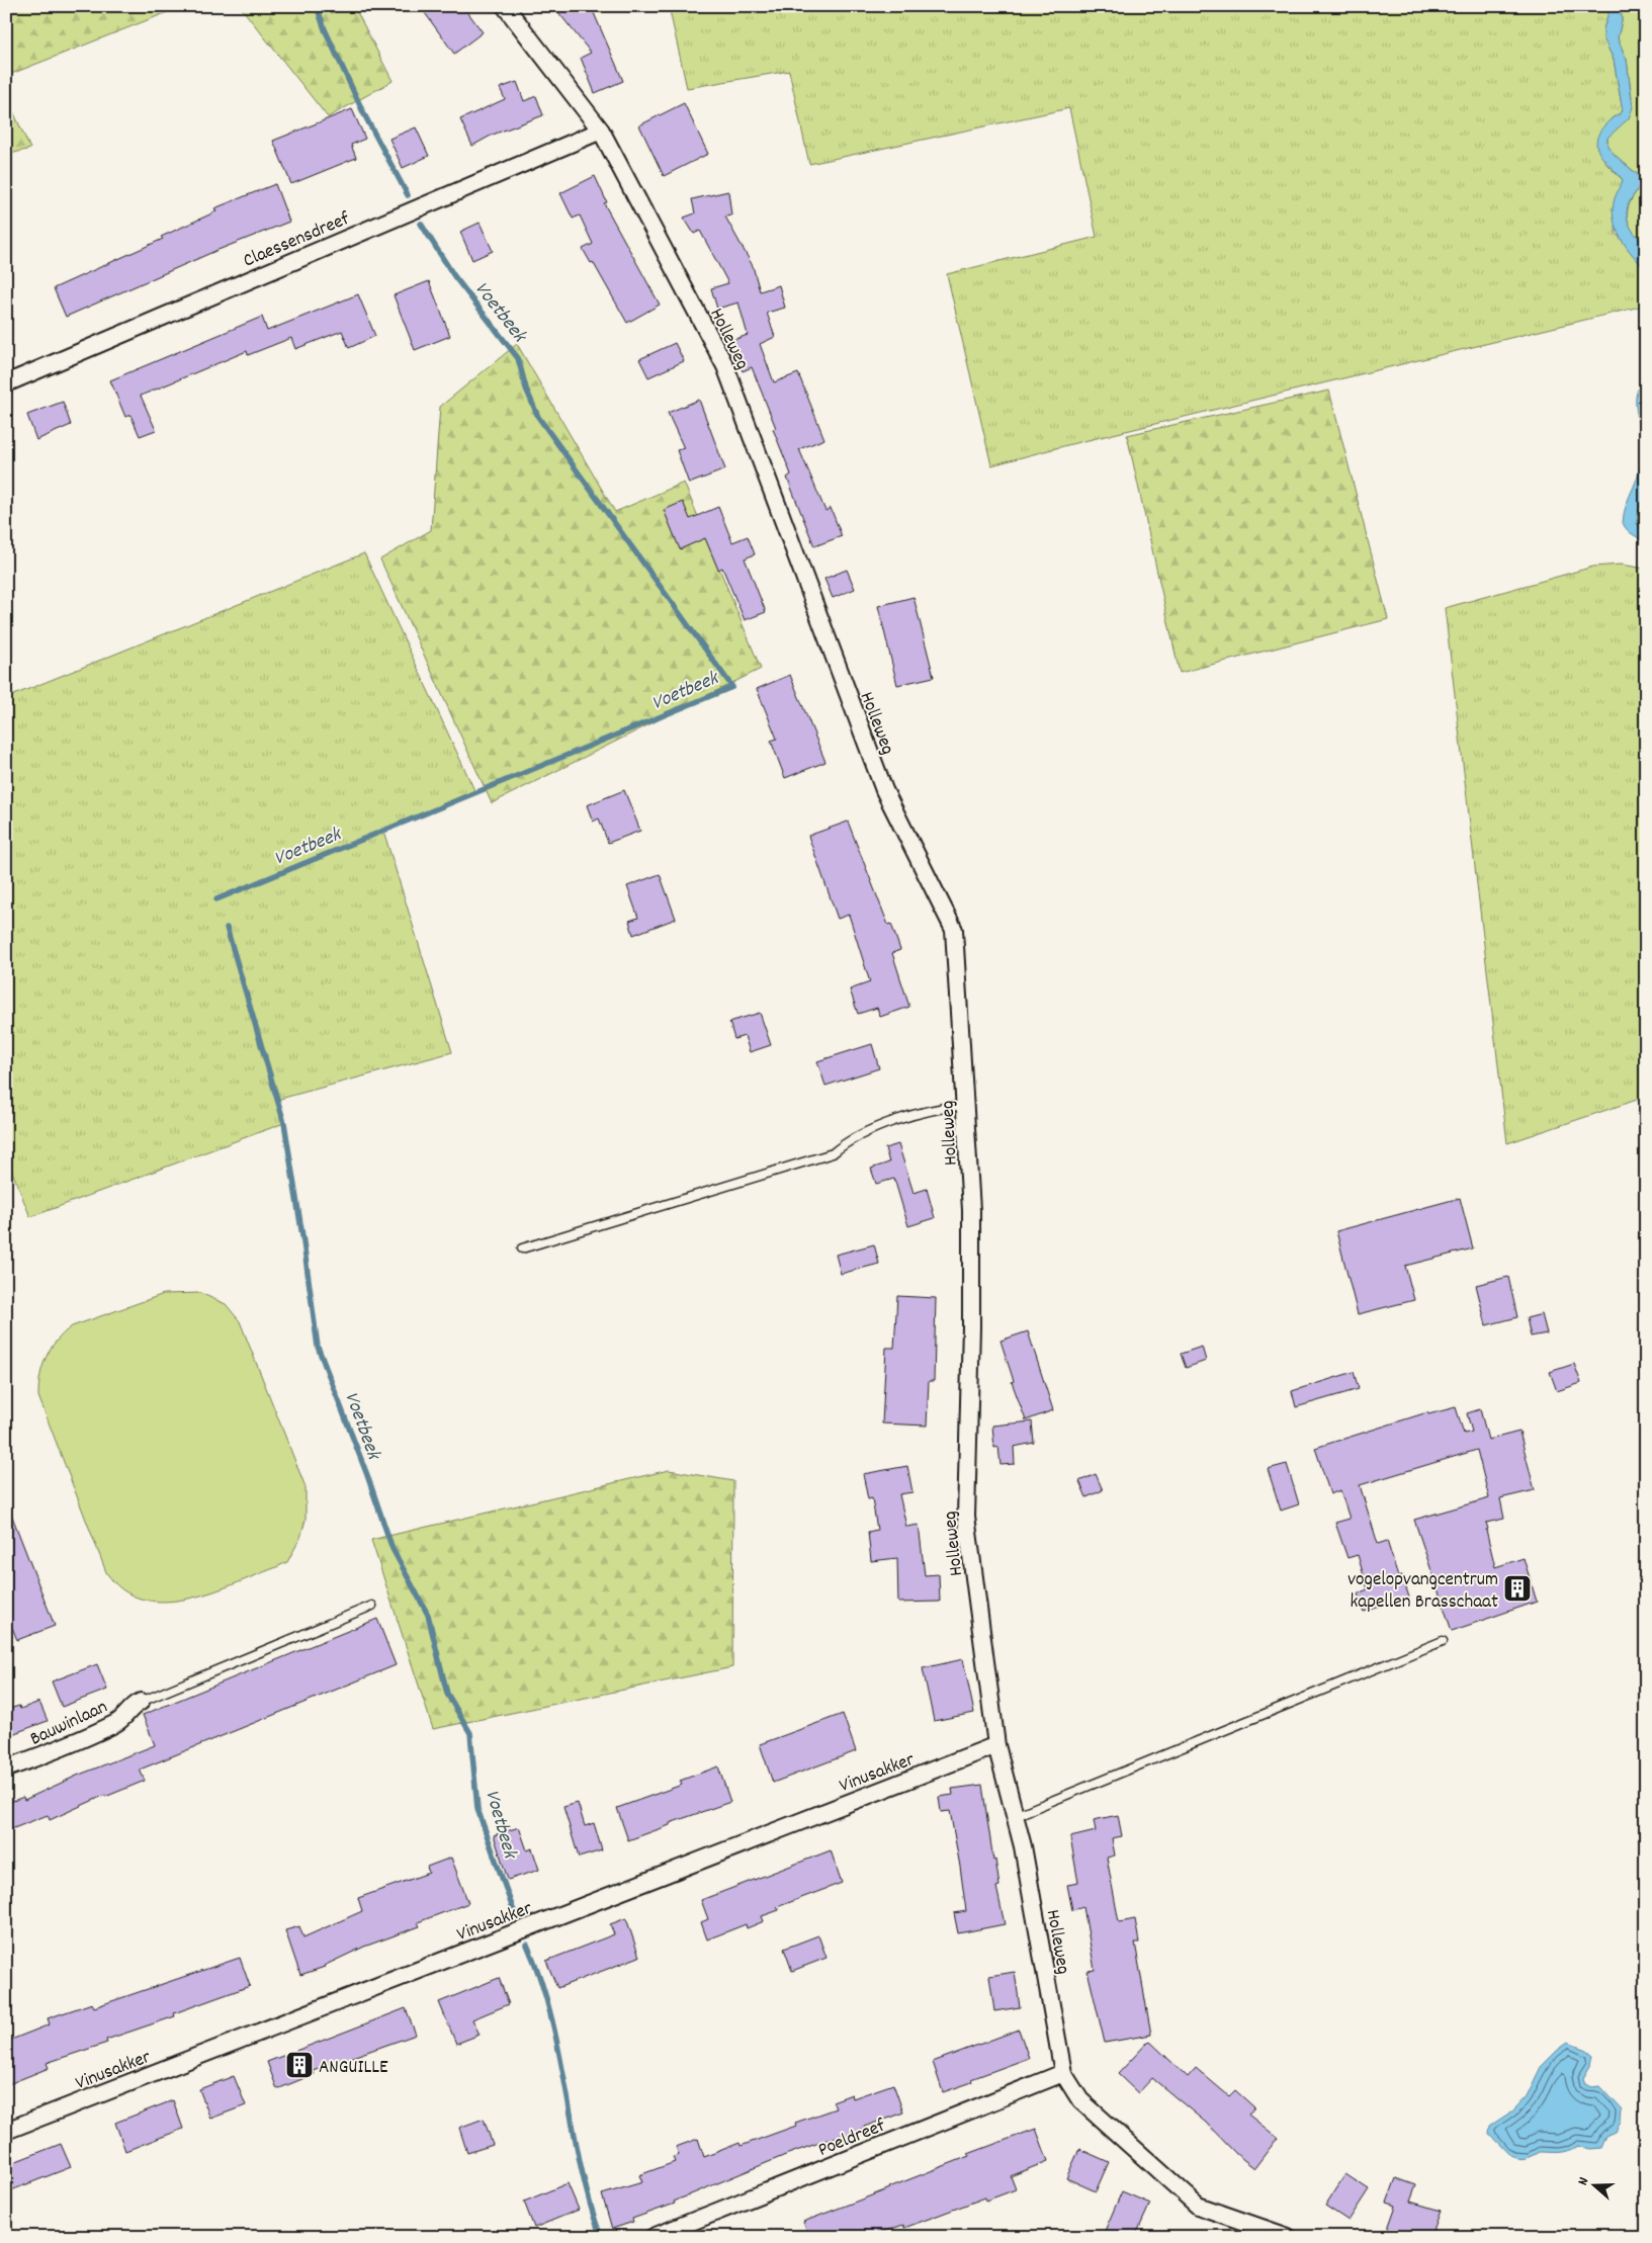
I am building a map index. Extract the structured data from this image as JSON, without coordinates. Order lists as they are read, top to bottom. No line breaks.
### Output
{"streets":{"street":["Claessensdreef","Holleweg","Bauwinlaan","Vinusakker","Poeldreef"]},"crossings":[["Claessensdreef","Holleweg"],["Holleweg","Vinusakker"],["Holleweg","Poeldreef"]],"water":["Voetbeek"],"places":{"building":["vogelopvangcentrum kapellen Brasschaat","ANGUILLE"]},"north":"left"}
